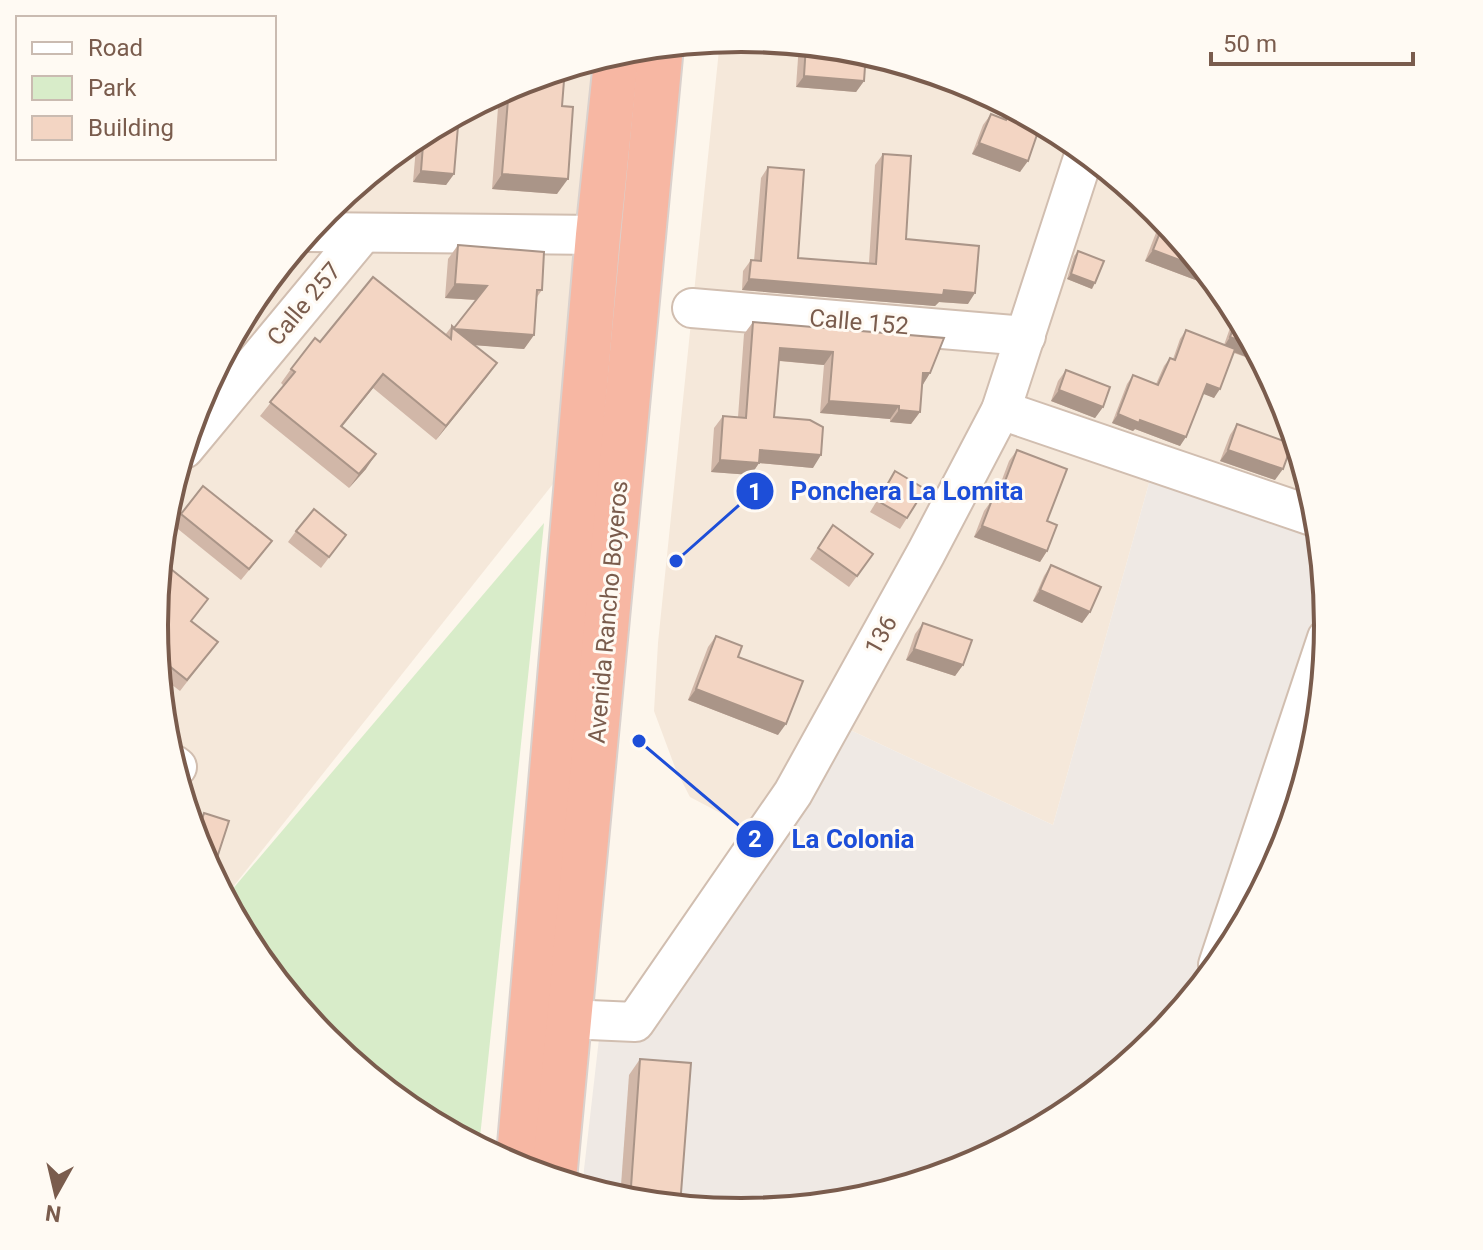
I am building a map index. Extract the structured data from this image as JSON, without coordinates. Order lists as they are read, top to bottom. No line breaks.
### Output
{"streets":{"highway":["Avenida Rancho Boyeros"],"street":["Calle 257","Calle 152","136"]},"crossings":[["Calle 152","136"],["Avenida Rancho Boyeros","136"]],"places":["Ponchera La Lomita","La Colonia"],"legend":["Road","Park","Building"],"scale_bar":"50 m","north":"bottom"}
